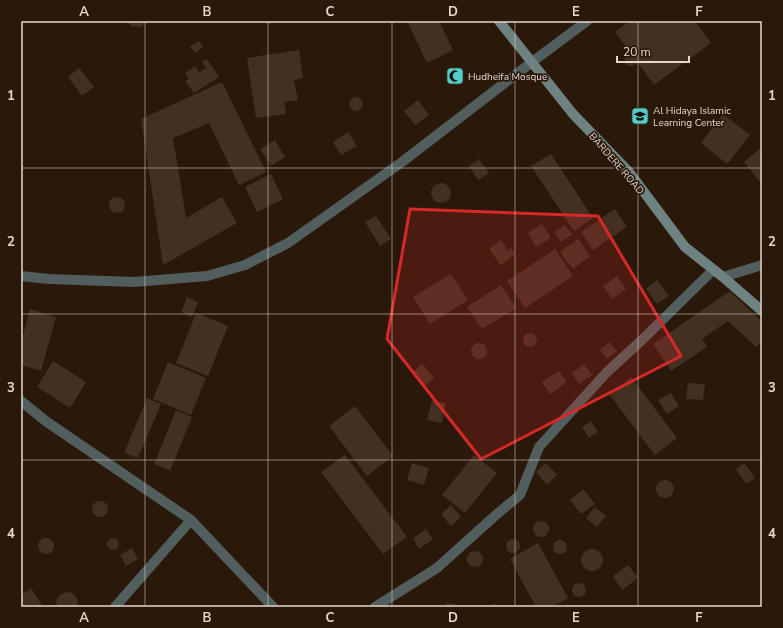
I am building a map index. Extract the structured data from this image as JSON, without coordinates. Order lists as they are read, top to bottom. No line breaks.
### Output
{"streets":{"street":["BARDERE ROAD"]},"places":{"mosque":["Hudheifa Mosque"],"school or university":["Al Hidaya Islamic Learning Center"]},"scale_bar":"20 m","grid":{"columns":["A","B","C","D","E","F"],"rows":["1","2","3","4"]}}
